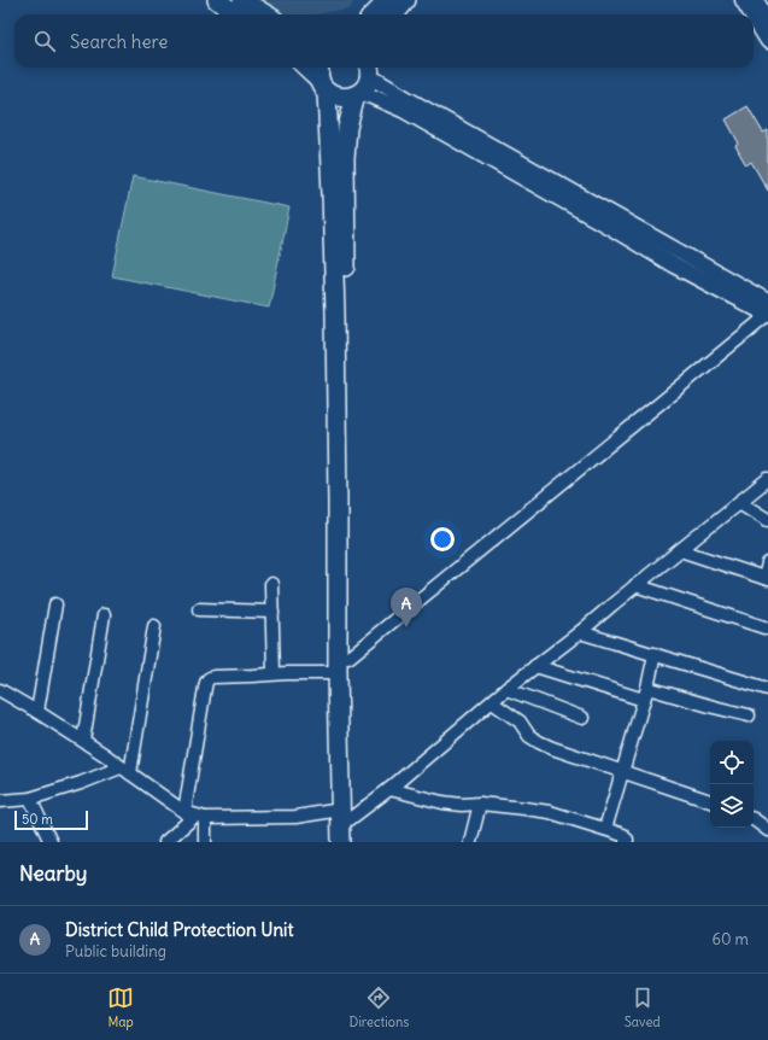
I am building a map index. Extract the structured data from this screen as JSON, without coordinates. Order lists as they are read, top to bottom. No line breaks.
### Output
{"scale_bar":"50 m","page":{"search":"Search here","pins":"A","scale":"50 m","heading":"Nearby","list":[{"mark":"A","name":"District Child Protection Unit","note":"Public building","value":"60 m"}],"nav":["Map","Directions","Saved"]}}
